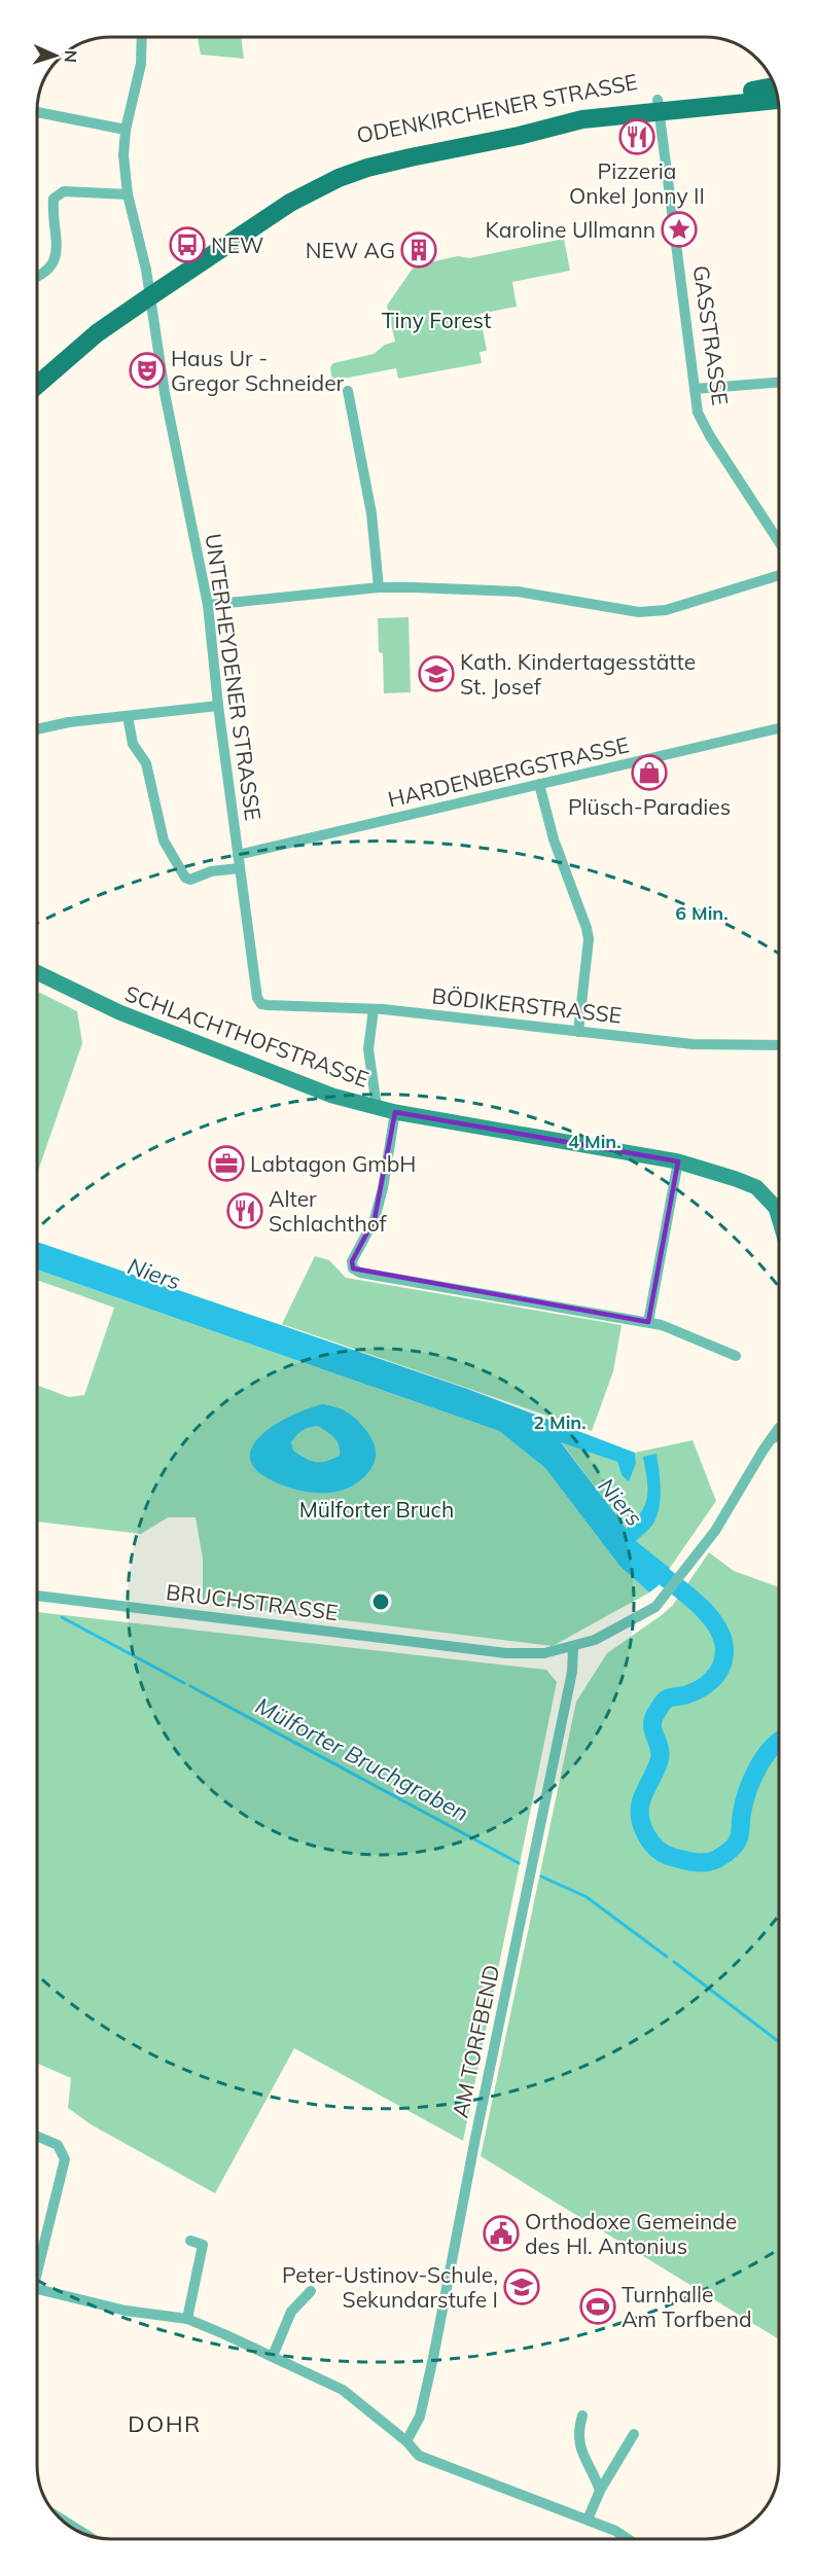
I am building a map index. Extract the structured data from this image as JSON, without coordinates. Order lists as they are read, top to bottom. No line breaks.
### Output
{"streets":{"main road":["ODENKIRCHENER STRASSE","SCHLACHTHOFSTRASSE"],"street":["GASSTRASSE","UNTERHEYDENER STRASSE","HARDENBERGSTRASSE","BÖDIKERSTRASSE","BRUCHSTRASSE","AM TORFBEND"]},"crossings":[["ODENKIRCHENER STRASSE","GASSTRASSE"],["ODENKIRCHENER STRASSE","UNTERHEYDENER STRASSE"],["UNTERHEYDENER STRASSE","HARDENBERGSTRASSE"],["UNTERHEYDENER STRASSE","BÖDIKERSTRASSE"],["BRUCHSTRASSE","AM TORFBEND"]],"districts":["DOHR"],"water":["Niers","Mülforter Bruchgraben"],"parks":["Tiny Forest","Mülforter Bruch"],"places":{"restaurant":["Pizzeria Onkel Jonny II","Alter Schlachthof"],"place":["Karoline Ullmann"],"bus stop":["NEW"],"building":["NEW AG"],"theatre":["Haus Ur - Gregor Schneider"],"school or university":["Kath. Kindertagesstätte St. Josef","Peter-Ustinov-Schule, Sekundarstufe I"],"shop":["Plüsch-Paradies"],"office":["Labtagon GmbH"],"public building":["Orthodoxe Gemeinde des Hl. Antonius"],"sports":["Turnhalle Am Torfbend"]},"north":"right","rings":["6 Min.","4 Min.","2 Min."]}
